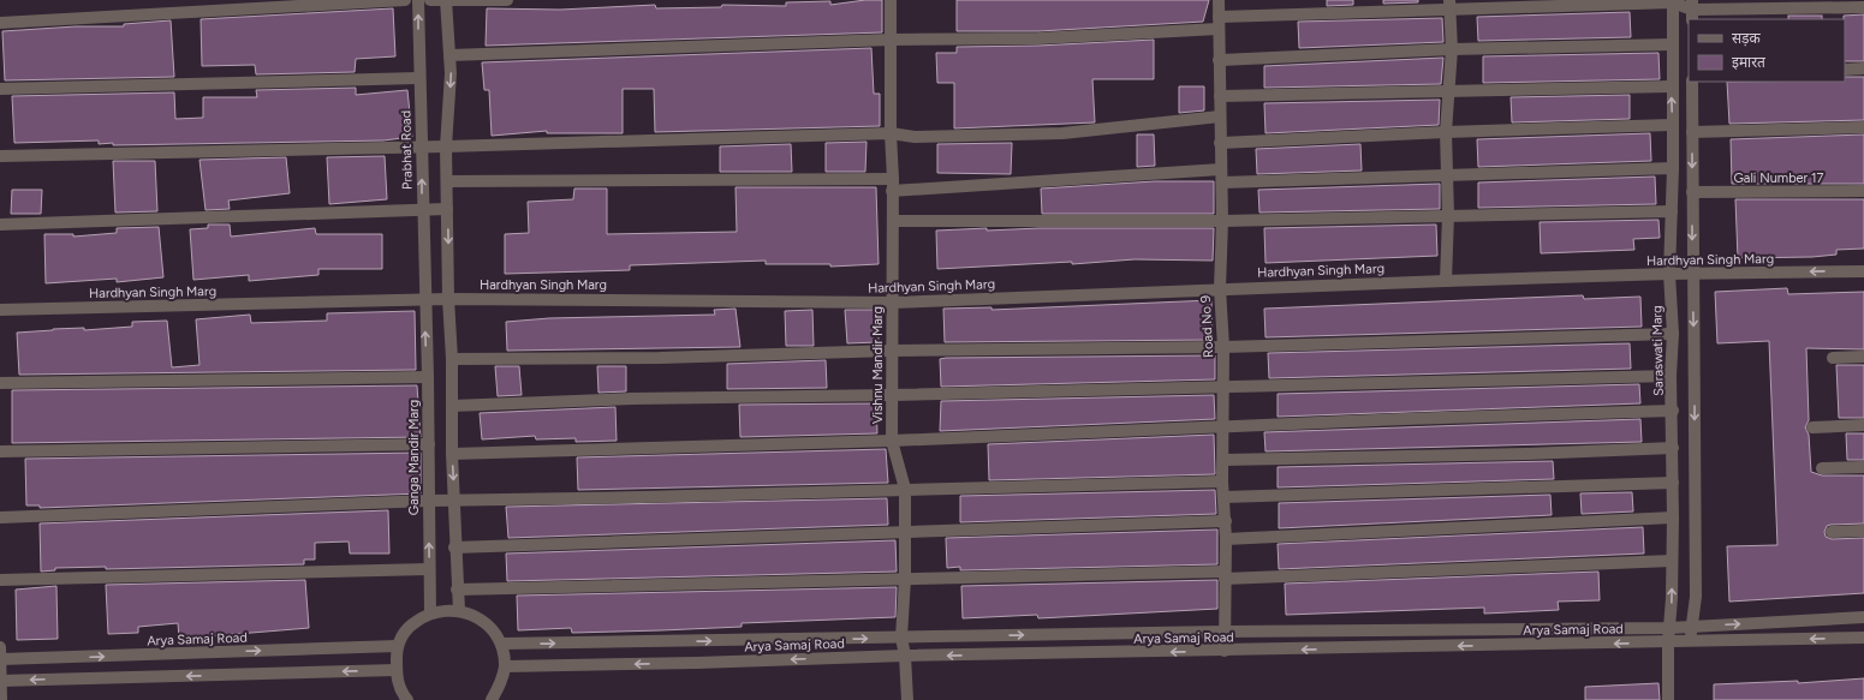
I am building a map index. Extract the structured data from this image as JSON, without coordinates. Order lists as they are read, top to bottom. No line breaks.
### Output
{"streets":{"street":["Prabhat Road","Gali Number 17","Hardhyan Singh Marg","Road No 9","Saraswati Marg","Vishnu Mandir Marg","Ganga Mandir Marg","Arya Samaj Road"]},"crossings":[["Prabhat Road","Hardhyan Singh Marg"],["Prabhat Road","Ganga Mandir Marg"],["Hardhyan Singh Marg","Road No 9"],["Hardhyan Singh Marg","Saraswati Marg"],["Hardhyan Singh Marg","Vishnu Mandir Marg"],["Hardhyan Singh Marg","Ganga Mandir Marg"],["Road No 9","Arya Samaj Road"],["Saraswati Marg","Arya Samaj Road"],["Vishnu Mandir Marg","Arya Samaj Road"]],"legend":["सड़क","इमारत"]}
